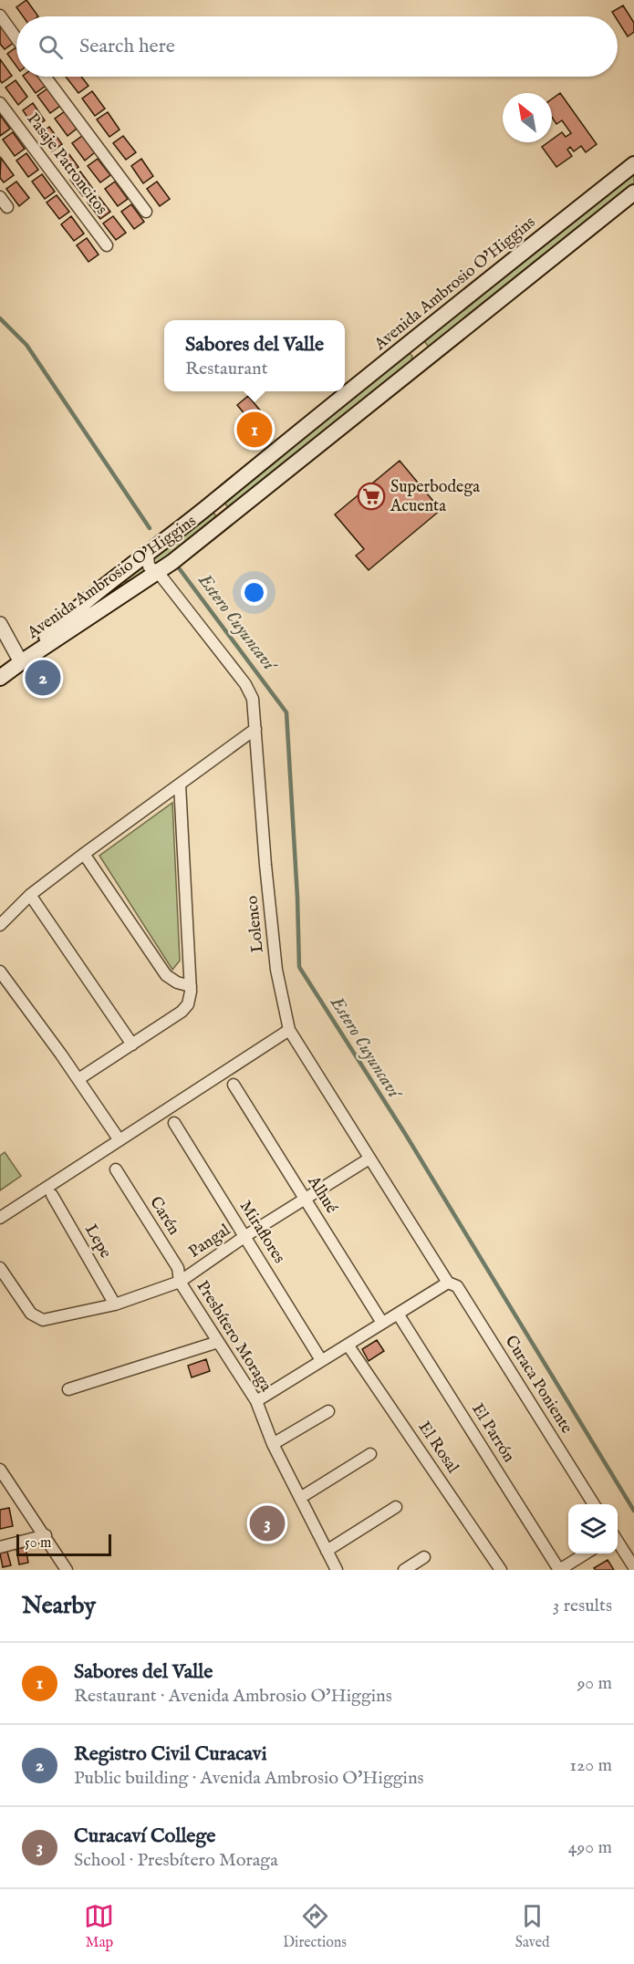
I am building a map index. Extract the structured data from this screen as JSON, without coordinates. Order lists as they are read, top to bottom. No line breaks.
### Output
{"streets":{"main road":["Avenida Ambrosio O'Higgins"],"street":["Pasaje Patroncitos","Lolenco","Alhué","Carén","Miraflores","Lepe","Pangal","Presbítero Moraga","Curaca Poniente","El Parrón","El Rosal"]},"crossings":[["Avenida Ambrosio O'Higgins","Lolenco"],["Lolenco","Pangal"],["Lolenco","Curaca Poniente"],["Alhué","Pangal"],["Carén","Pangal"],["Carén","Presbítero Moraga"],["Miraflores","Pangal"],["Lepe","Presbítero Moraga"],["Pangal","Presbítero Moraga"]],"water":["Estero Cuyuncaví"],"places":{"supermarket":["Superbodega Acuenta"]},"scale_bar":"50 m","north":"top left","page":{"search":"Search here","popup":["Sabores del Valle","Restaurant"],"pins":["1","2","3"],"scale":"50 m","heading":["Nearby","3 results"],"list":[{"mark":"1","name":"Sabores del Valle","note":"Restaurant · Avenida Ambrosio O'Higgins","value":"90 m"},{"mark":"2","name":"Registro Civil Curacavi","note":"Public building · Avenida Ambrosio O'Higgins","value":"120 m"},{"mark":"3","name":"Curacaví College","note":"School · Presbítero Moraga","value":"490 m"}],"nav":["Map","Directions","Saved"]}}
